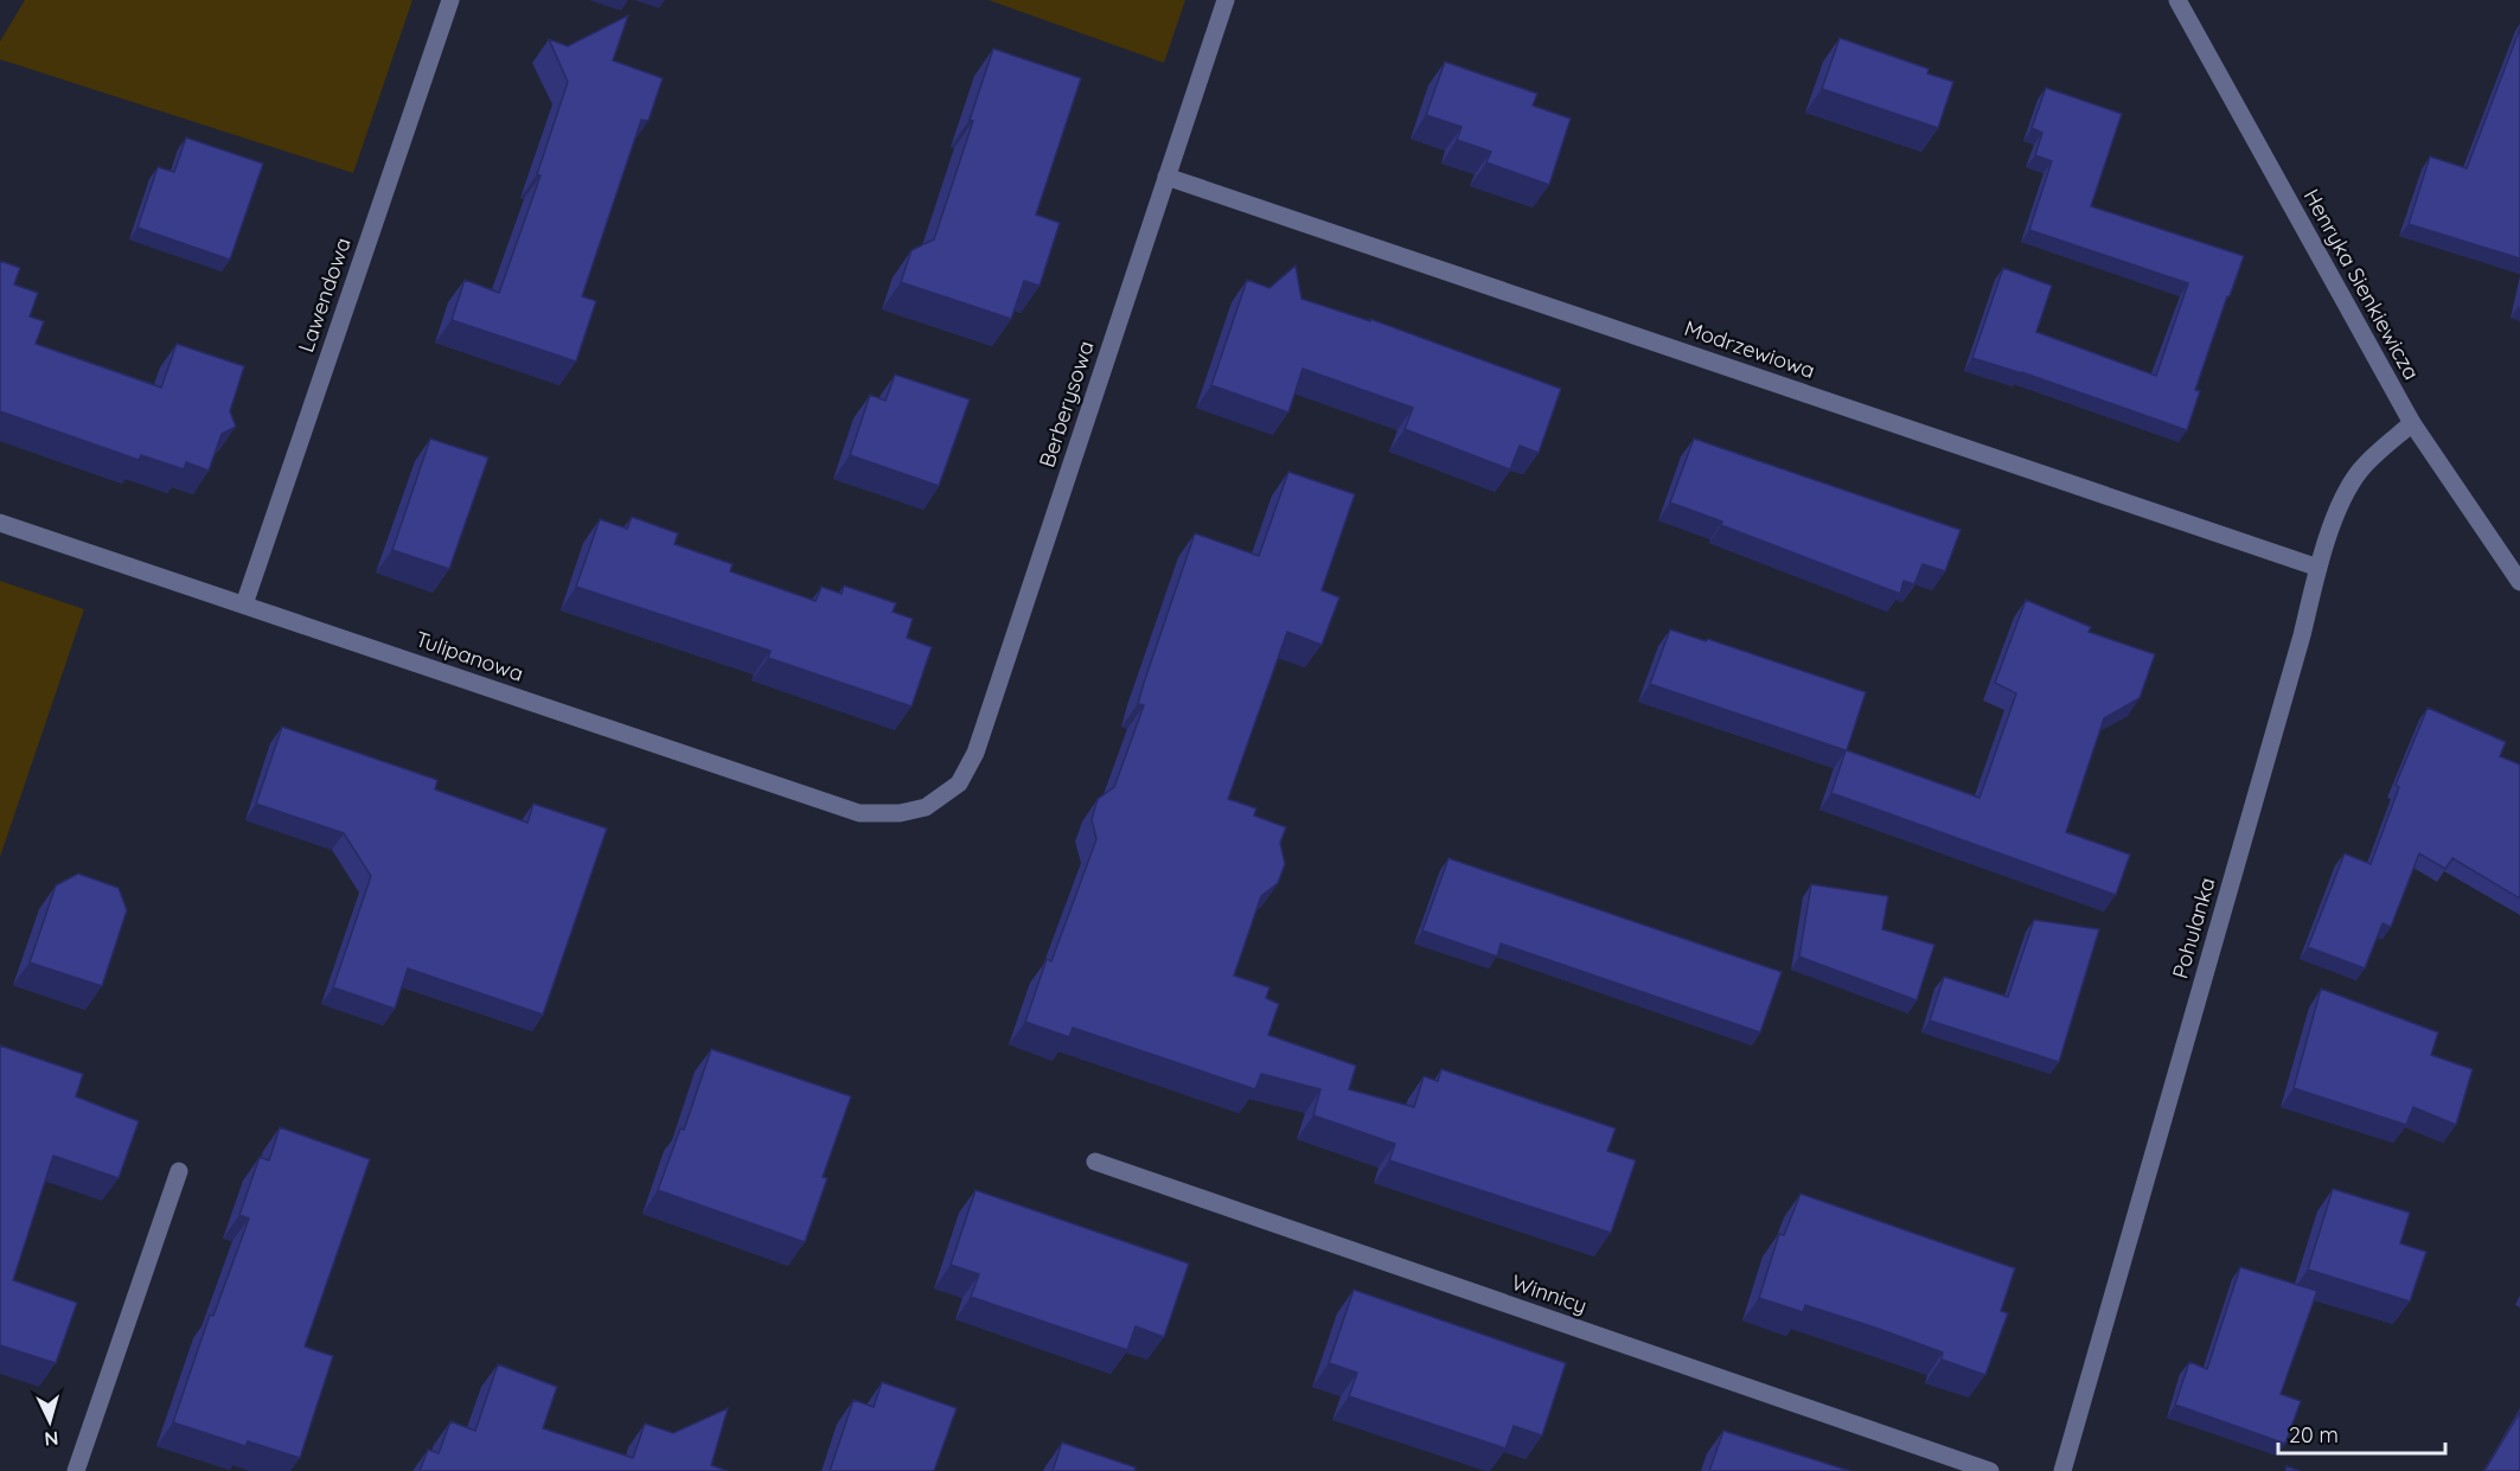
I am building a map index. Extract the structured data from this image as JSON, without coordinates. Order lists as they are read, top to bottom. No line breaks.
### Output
{"streets":{"street":["Henryka Sienkiewicza","Lawendowa","Modrzewiowa","Berberysowa","Tulipanowa","Pohulanka","Winnicy"]},"crossings":[["Henryka Sienkiewicza","Pohulanka"],["Lawendowa","Tulipanowa"],["Modrzewiowa","Berberysowa"],["Modrzewiowa","Pohulanka"],["Berberysowa","Tulipanowa"]],"scale_bar":"20 m","north":"bottom"}
